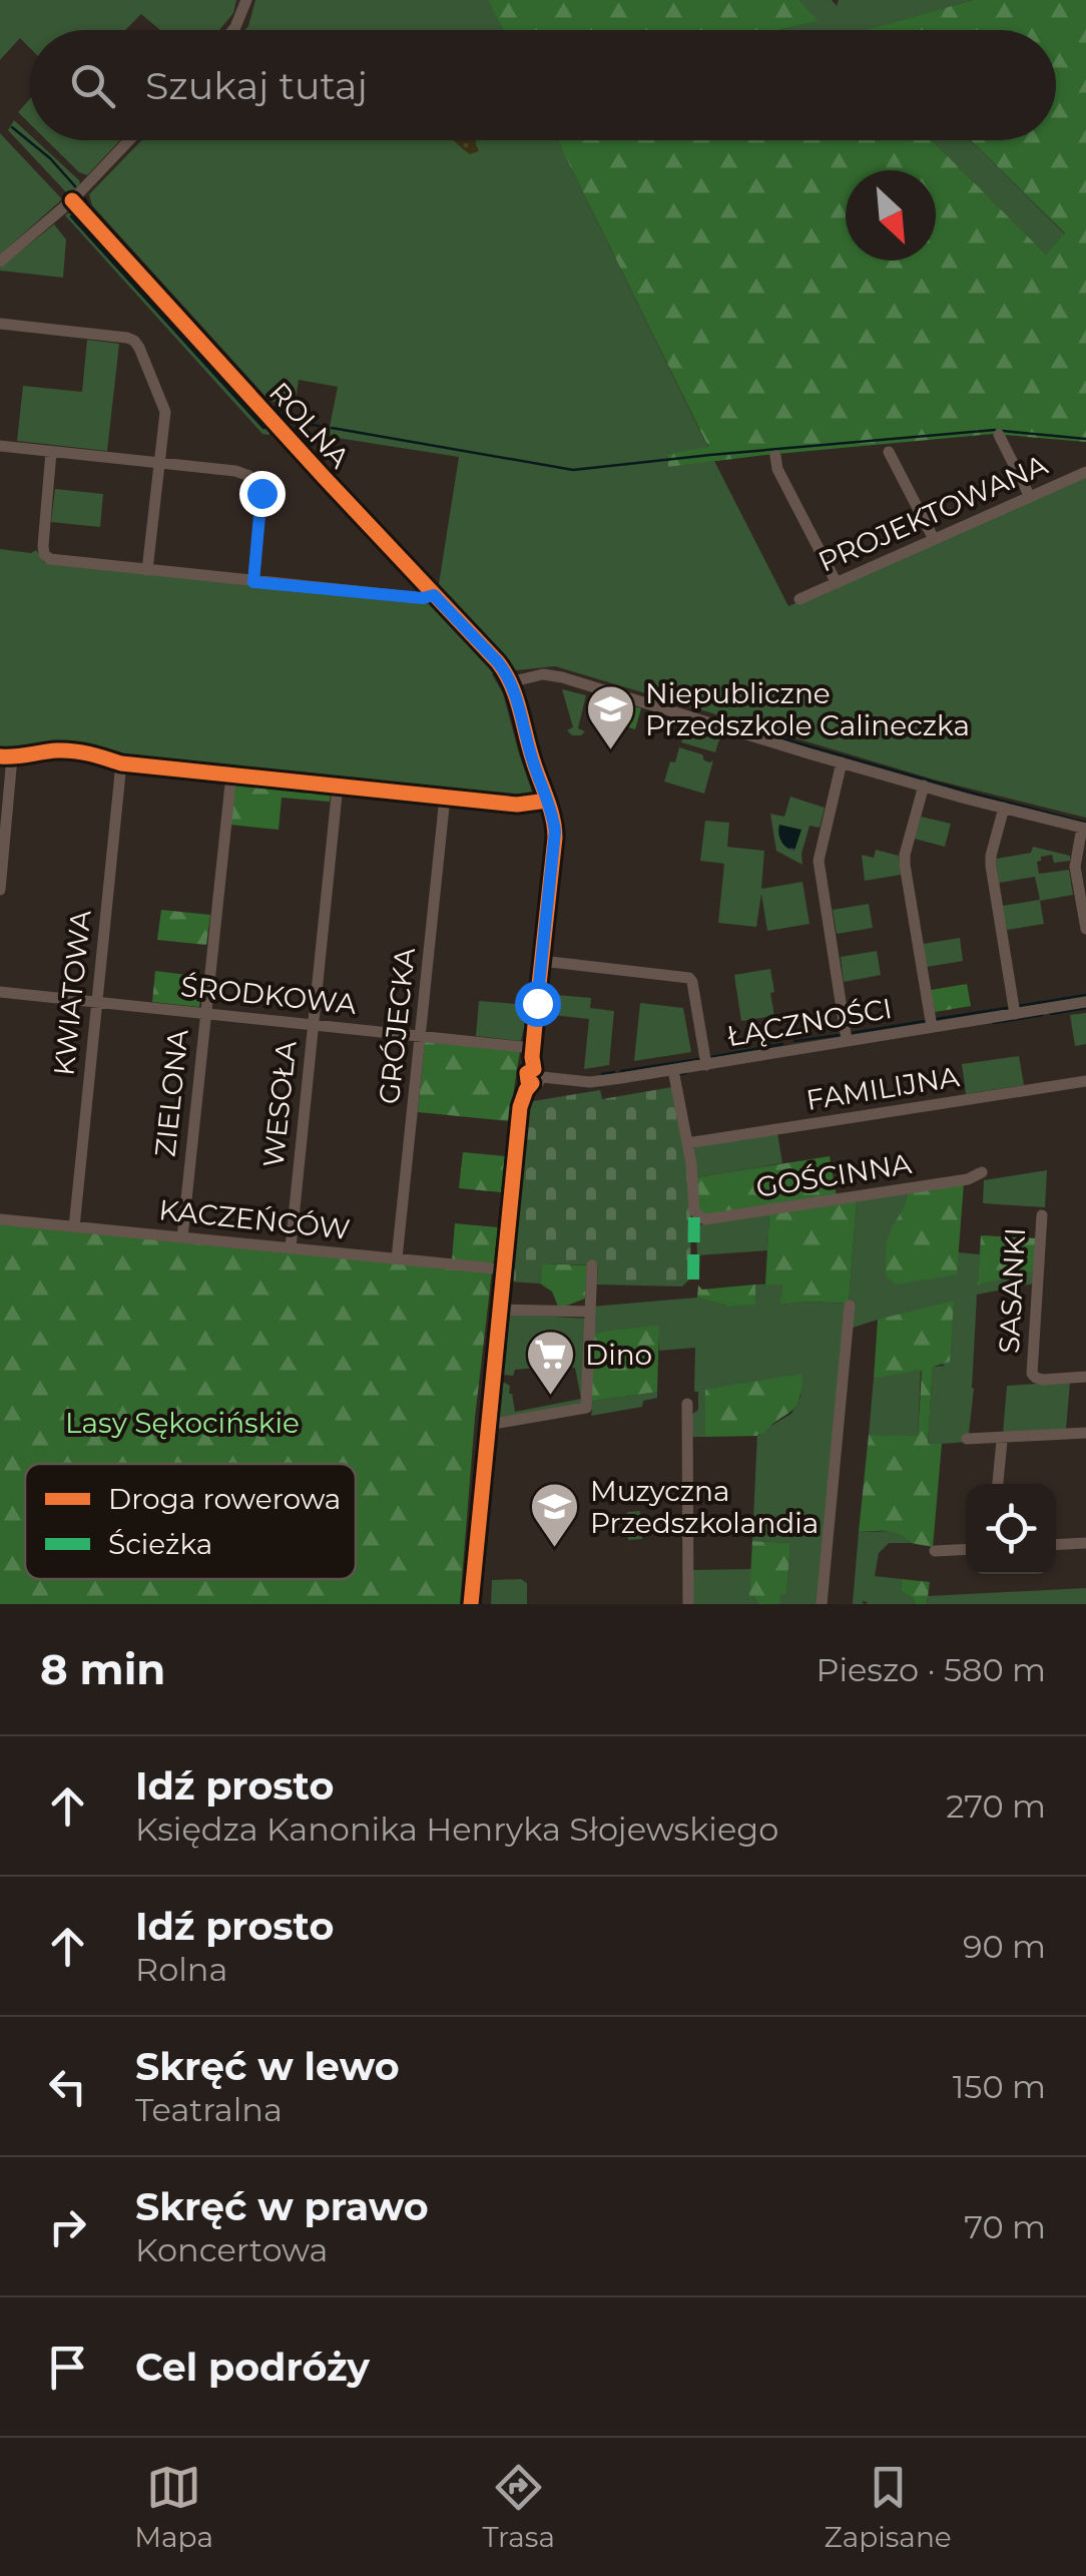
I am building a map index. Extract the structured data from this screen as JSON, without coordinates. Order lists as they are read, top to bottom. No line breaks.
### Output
{"streets":{"street":["ROLNA","PROJEKTOWANA","KWIATOWA","ŚRODKOWA","ŁĄCZNOŚCI","GRÓJECKA","FAMILIJNA","ZIELONA","WESOŁA","GOŚCINNA","KACZEŃCÓW","SASANKI"]},"crossings":[["KWIATOWA","ŚRODKOWA"],["KWIATOWA","KACZEŃCÓW"],["ŚRODKOWA","GRÓJECKA"],["ŚRODKOWA","ZIELONA"],["ŚRODKOWA","WESOŁA"],["GRÓJECKA","WESOŁA"],["GRÓJECKA","KACZEŃCÓW"],["FAMILIJNA","GOŚCINNA"],["ZIELONA","KACZEŃCÓW"],["WESOŁA","KACZEŃCÓW"]],"parks":["Lasy Sękocińskie"],"places":{"school or university":["Niepubliczne Przedszkole Calineczka","Muzyczna Przedszkolandia"],"supermarket":["Dino"]},"legend":["Droga rowerowa","Ścieżka"],"north":"bottom right","page":{"search":"Szukaj tutaj","heading":["8 min","Pieszo · 580 m"],"list":[["Idź prosto","Księdza Kanonika Henryka Słojewskiego","270 m"],["Idź prosto","Rolna","90 m"],["Skręć w lewo","Teatralna","150 m"],["Skręć w prawo","Koncertowa","70 m"],"Cel podróży"],"nav":["Mapa","Trasa","Zapisane"]}}
